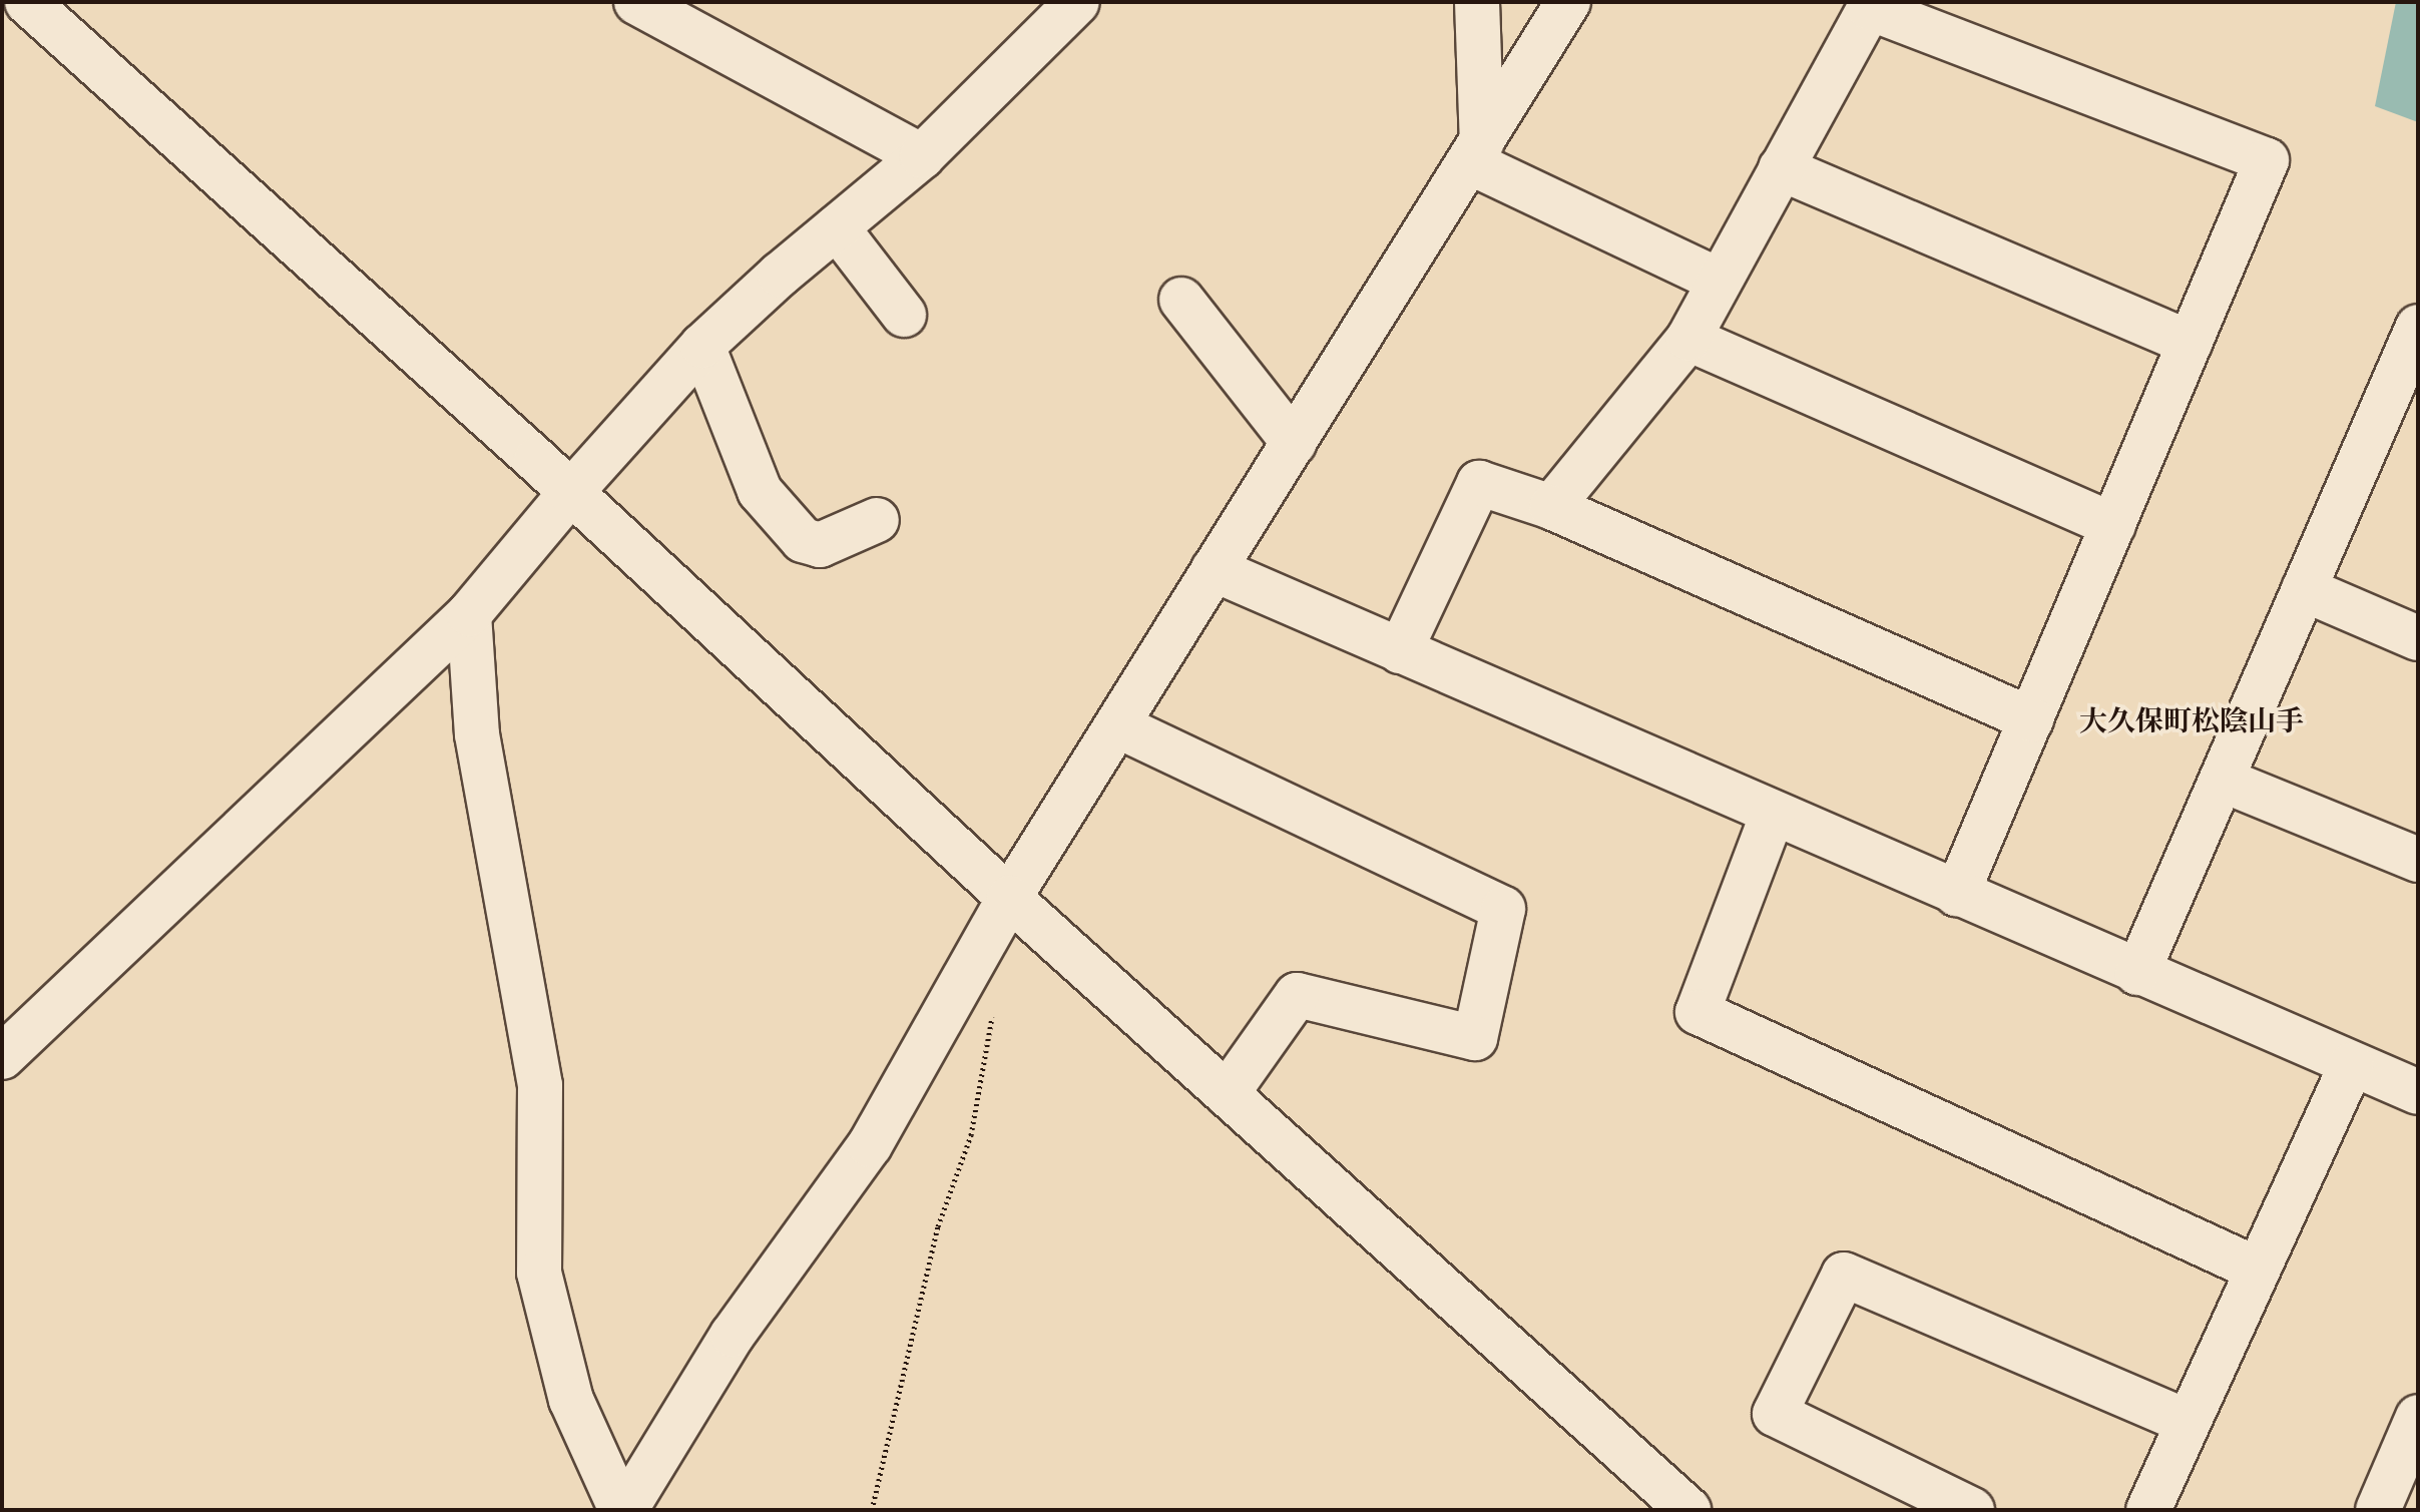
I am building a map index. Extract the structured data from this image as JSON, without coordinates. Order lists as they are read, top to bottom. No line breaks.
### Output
{"districts":["大久保町松陰山手"]}
